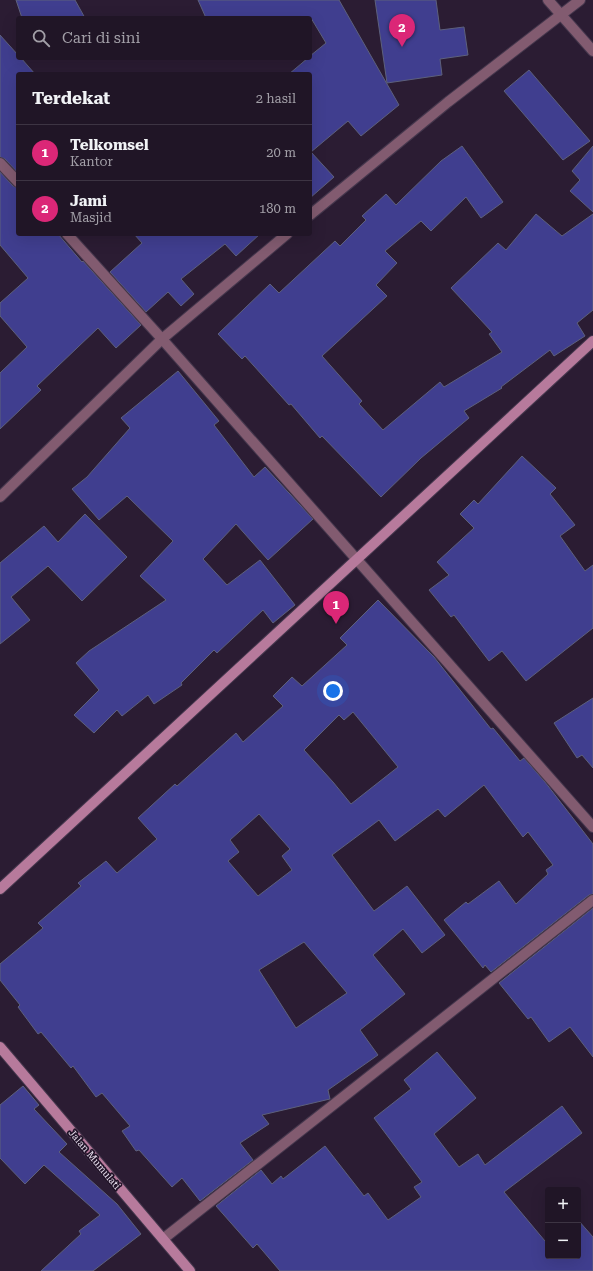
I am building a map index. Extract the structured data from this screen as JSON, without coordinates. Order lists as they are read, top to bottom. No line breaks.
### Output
{"streets":{"street":["Jalan Mumulati"]},"page":{"pins":["2","1"],"search":"Cari di sini","heading":["Terdekat","2 hasil"],"list":[{"mark":"1","name":"Telkomsel","note":"Kantor","value":"20 m"},{"mark":"2","name":"Jami","note":"Masjid","value":"180 m"}],"map_buttons":["+","−"]}}
